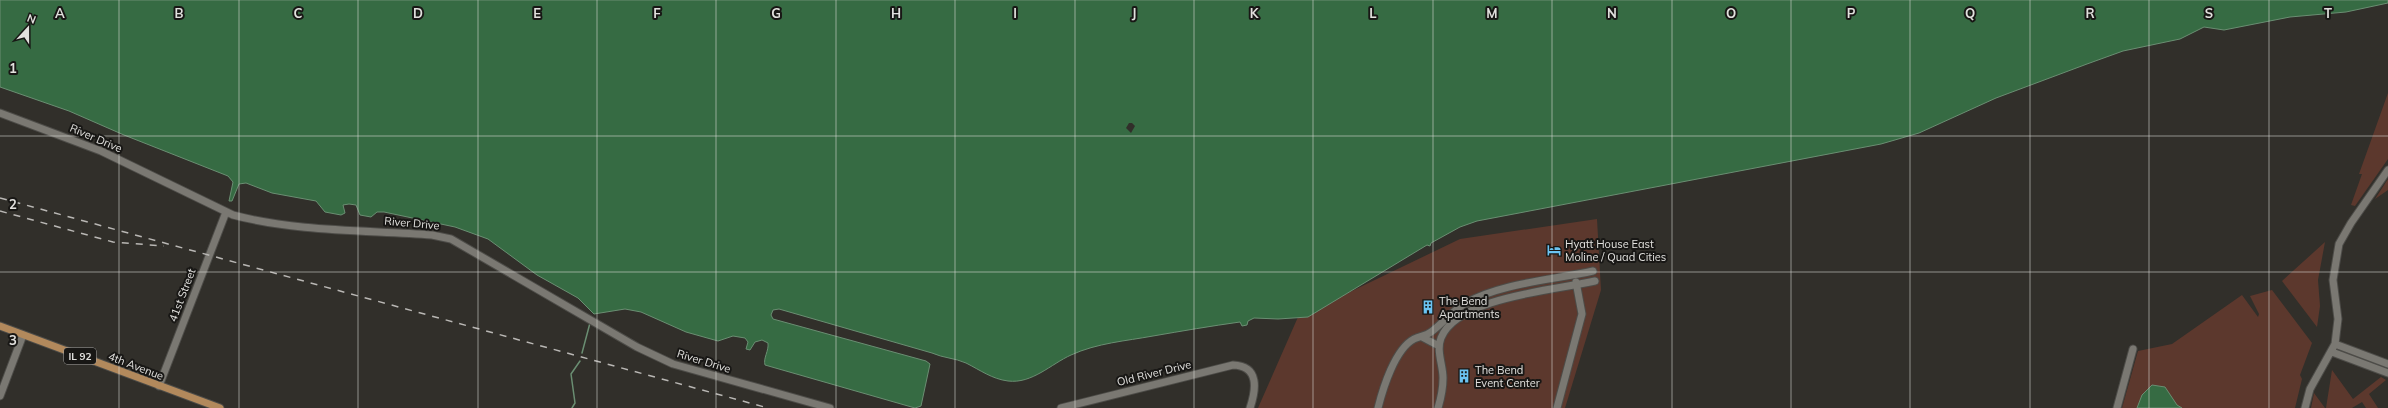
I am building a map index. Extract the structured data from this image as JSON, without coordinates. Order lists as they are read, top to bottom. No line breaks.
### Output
{"streets":{"main road":["IL 92","4th Avenue"],"street":["River Drive","41st Street","Old River Drive"]},"crossings":[["River Drive","41st Street"],["41st Street","4th Avenue"]],"places":{"hotel":["Hyatt House East Moline / Quad Cities"],"building":["The Bend Apartments","The Bend Event Center"]},"north":"top","grid":{"columns":["A","B","C","D","E","F","G","H","I","J","K","L","M","N","O","P","Q","R","S","T"],"rows":["1","2","3"]}}
